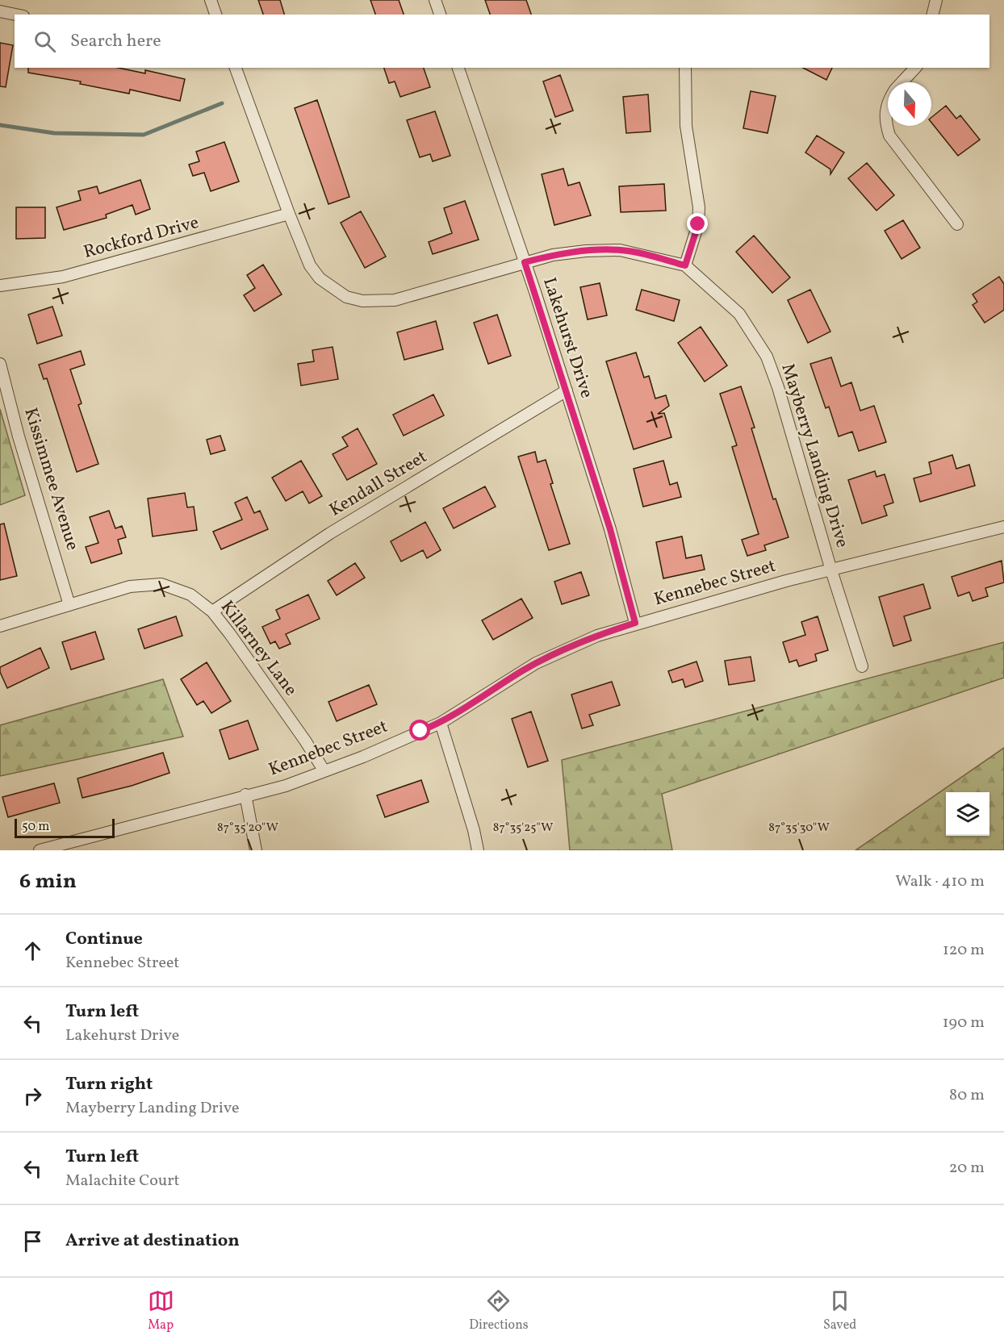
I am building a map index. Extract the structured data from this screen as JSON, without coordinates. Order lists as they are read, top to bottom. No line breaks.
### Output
{"streets":{"street":["Rockford Drive","Lakehurst Drive","Mayberry Landing Drive","Kissimmee Avenue","Kendall Street","Kennebec Street","Killarney Lane"]},"crossings":[["Rockford Drive","Mayberry Landing Drive"],["Lakehurst Drive","Mayberry Landing Drive"],["Lakehurst Drive","Kendall Street"],["Lakehurst Drive","Kennebec Street"],["Mayberry Landing Drive","Kennebec Street"],["Kissimmee Avenue","Killarney Lane"],["Kendall Street","Killarney Lane"],["Kennebec Street","Killarney Lane"]],"scale_bar":"50 m","north":"bottom","page":{"search":"Search here","scale":"50 m","heading":["6 min","Walk · 410 m"],"list":[["Continue","Kennebec Street","120 m"],["Turn left","Lakehurst Drive","190 m"],["Turn right","Mayberry Landing Drive","80 m"],["Turn left","Malachite Court","20 m"],"Arrive at destination"],"nav":["Map","Directions","Saved"]},"coordinates":["87°35'20\"W","87°35'25\"W","87°35'30\"W"]}
